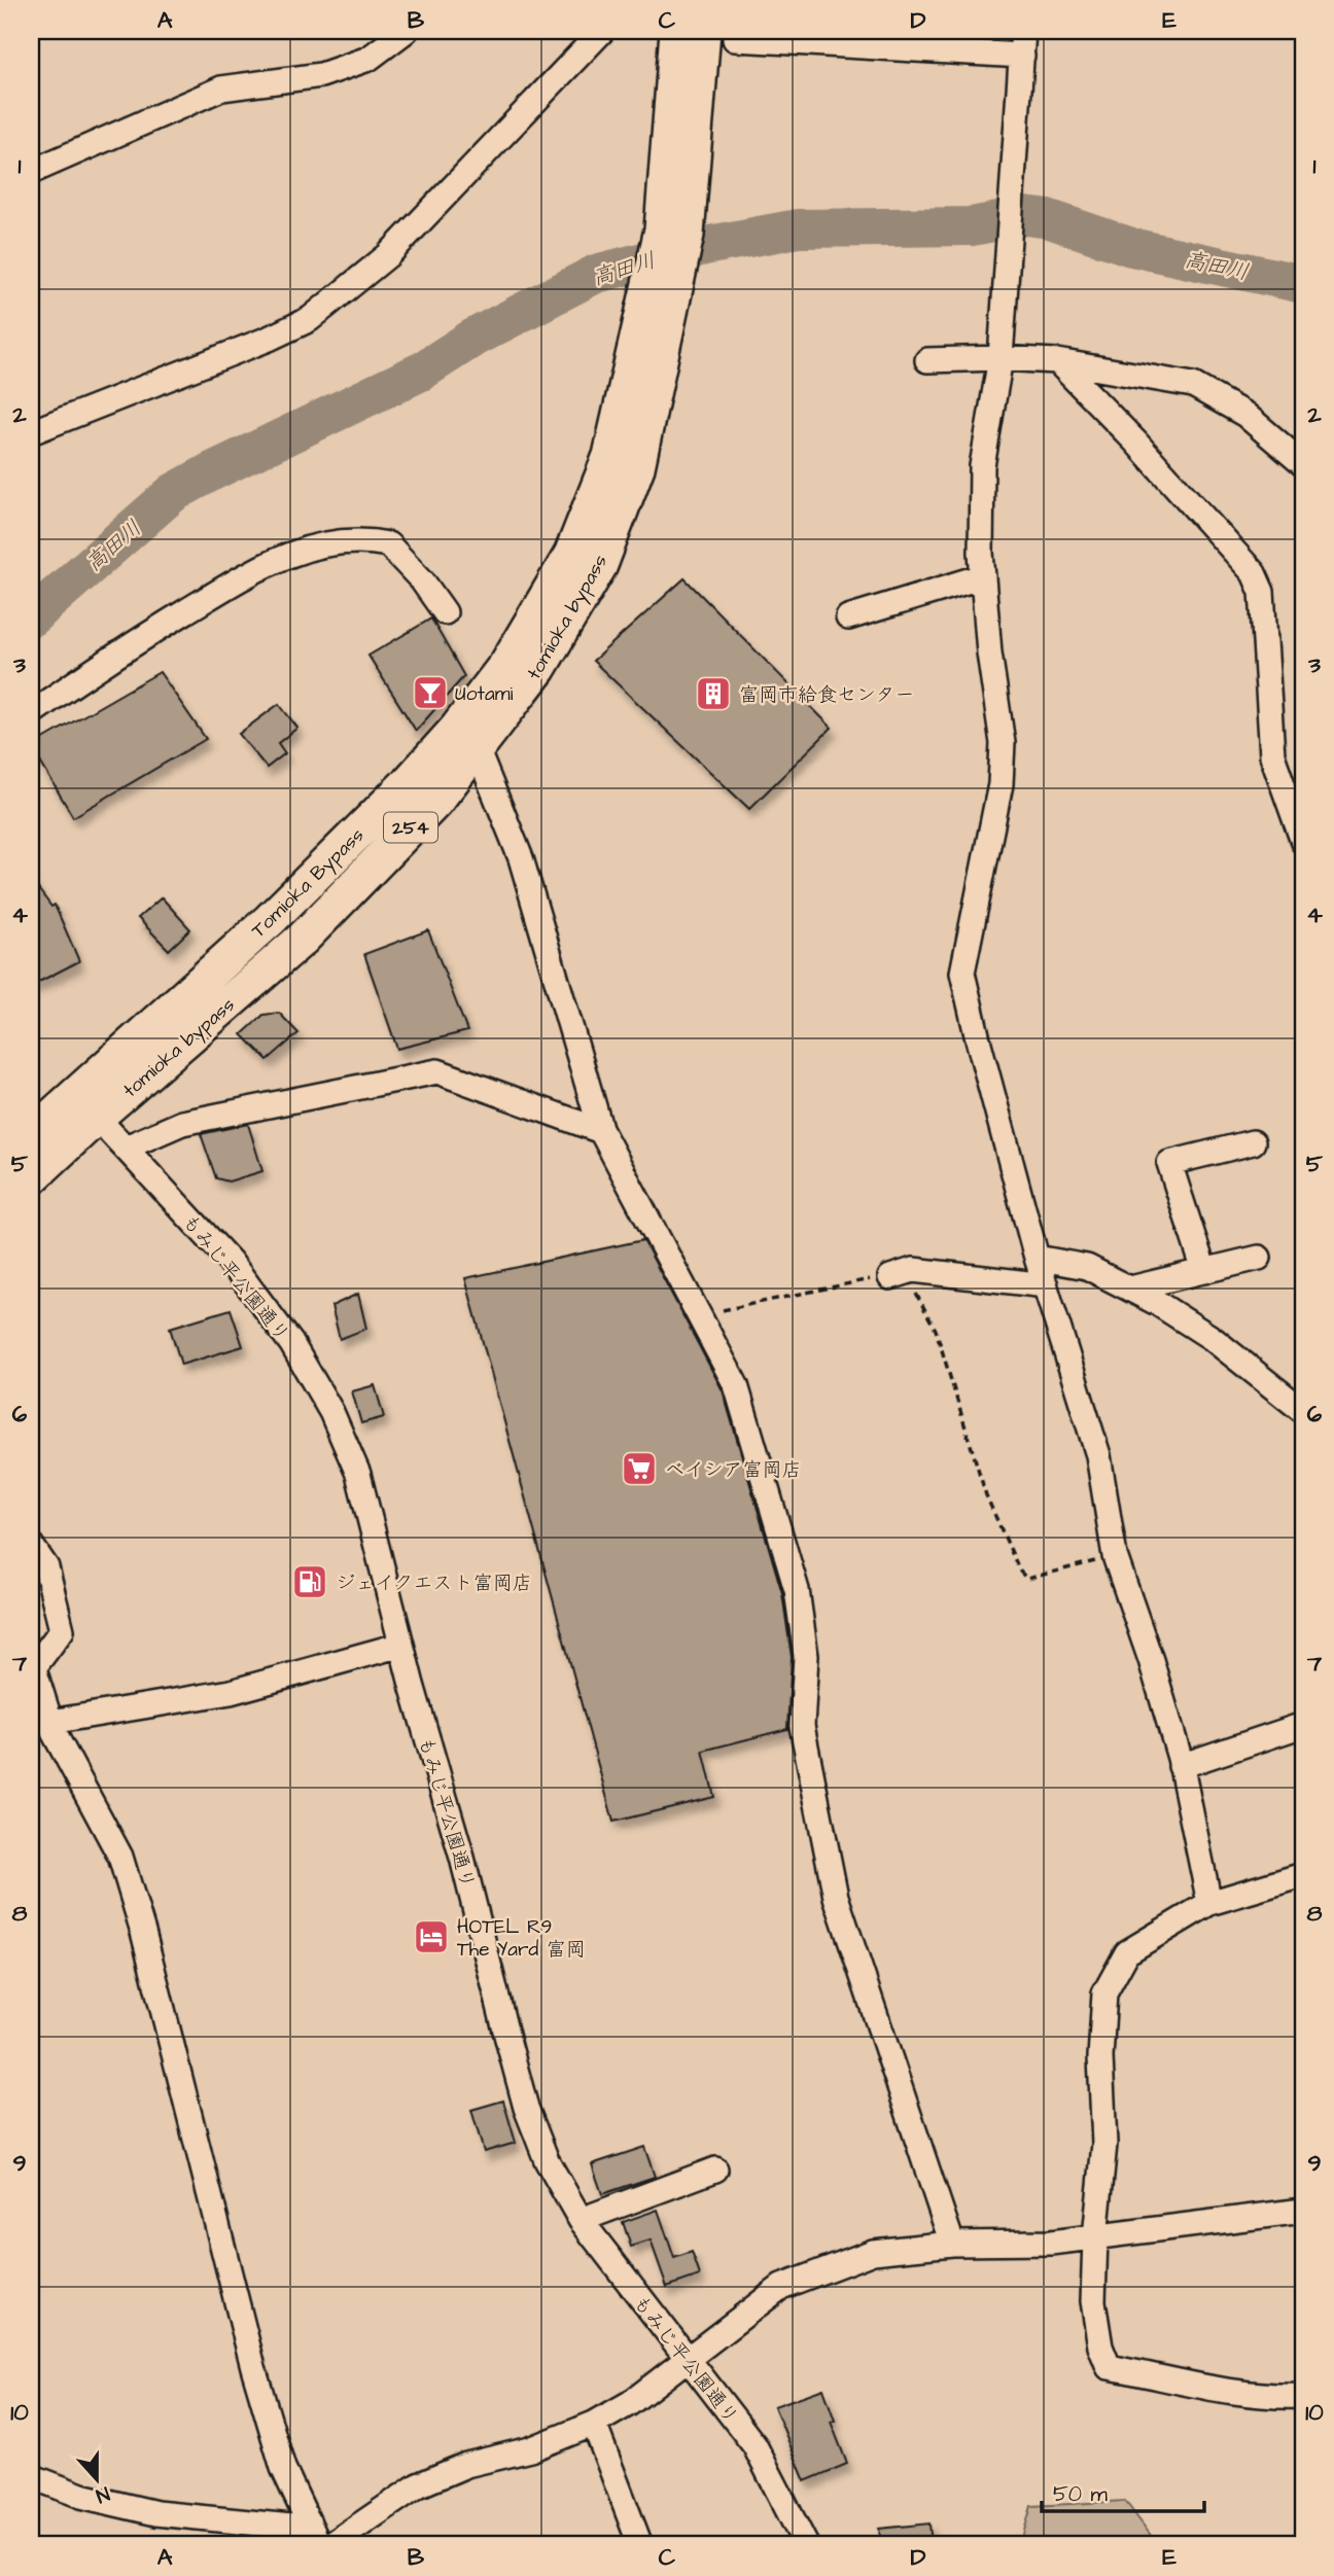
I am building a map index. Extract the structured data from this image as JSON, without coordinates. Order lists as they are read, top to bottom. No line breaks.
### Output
{"streets":{"highway":["tomioka bypass","254","Tomioka Bypass"],"street":["もみじ平公園通り"]},"crossings":[["tomioka bypass","Tomioka Bypass"],["tomioka bypass","もみじ平公園通り"],["Tomioka Bypass","もみじ平公園通り"]],"water":["高田川"],"places":{"bar":["Uotami"],"building":["富岡市給食センター"],"supermarket":["ベイシア富岡店"],"fuel station":["ジェイクエスト富岡店"],"hotel":["HOTEL R9 The Yard 富岡"]},"scale_bar":"50 m","north":"bottom","grid":{"columns":["A","B","C","D","E"],"rows":["1","2","3","4","5","6","7","8","9","10"]}}
